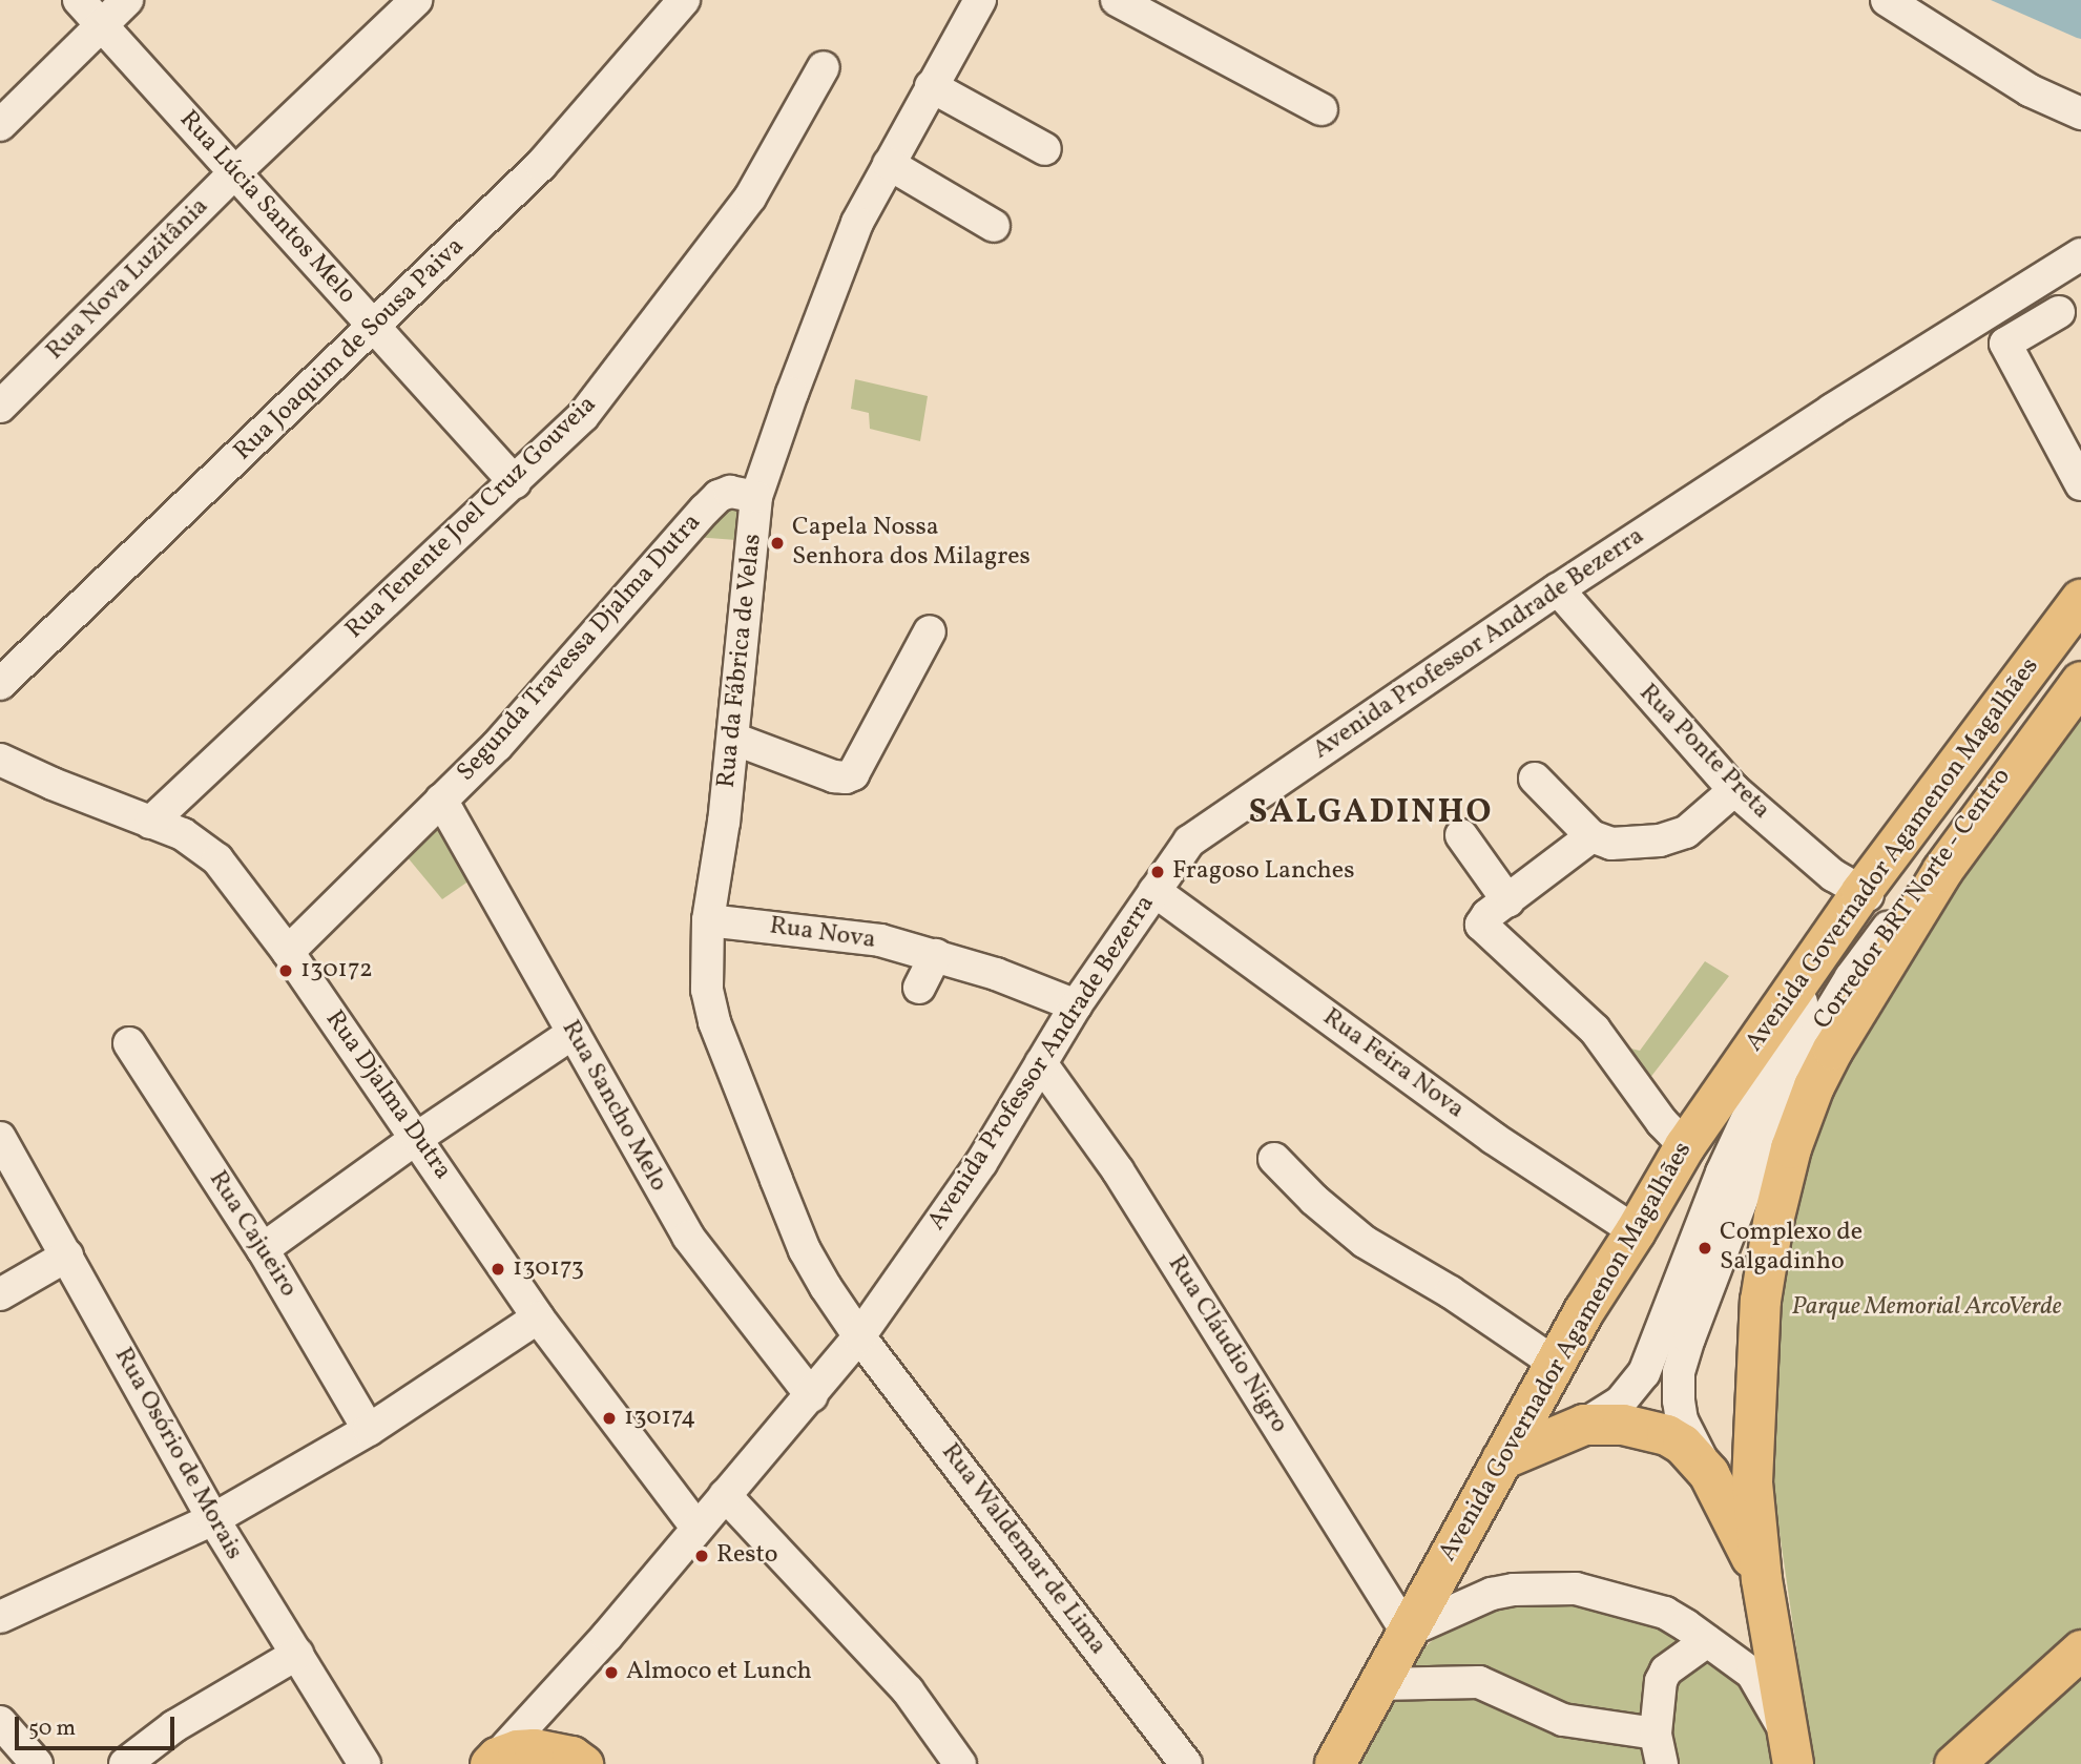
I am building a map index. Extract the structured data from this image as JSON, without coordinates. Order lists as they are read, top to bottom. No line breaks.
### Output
{"streets":{"highway":["Avenida Governador Agamenon Magalhães"],"street":["Rua Lúcia Santos Melo","Rua Nova Luzitânia","Rua Joaquim de Sousa Paiva","Rua Tenente Joel Cruz Gouveia","Avenida Professor Andrade Bezerra","Segunda Travessa Djalma Dutra","Rua da Fábrica de Velas","Rua Ponte Preta","Corredor BRT Norte - Centro","Rua Nova","Rua Feira Nova","Rua Djalma Dutra","Rua Sancho Melo","Rua Cajueiro","Rua Cláudio Nigro","Rua Osório de Morais","Rua Waldemar de Lima"]},"crossings":[["Rua Lúcia Santos Melo","Rua Nova Luzitânia"],["Rua Lúcia Santos Melo","Rua Joaquim de Sousa Paiva"],["Rua Lúcia Santos Melo","Rua Tenente Joel Cruz Gouveia"],["Rua Tenente Joel Cruz Gouveia","Rua Djalma Dutra"],["Avenida Professor Andrade Bezerra","Rua da Fábrica de Velas"],["Avenida Professor Andrade Bezerra","Rua Ponte Preta"],["Avenida Professor Andrade Bezerra","Rua Nova"],["Avenida Professor Andrade Bezerra","Rua Feira Nova"],["Avenida Professor Andrade Bezerra","Rua Djalma Dutra"],["Avenida Professor Andrade Bezerra","Rua Sancho Melo"],["Avenida Professor Andrade Bezerra","Rua Cláudio Nigro"],["Avenida Professor Andrade Bezerra","Rua Waldemar de Lima"],["Segunda Travessa Djalma Dutra","Rua da Fábrica de Velas"],["Segunda Travessa Djalma Dutra","Rua Djalma Dutra"],["Segunda Travessa Djalma Dutra","Rua Sancho Melo"],["Rua da Fábrica de Velas","Rua Nova"],["Rua da Fábrica de Velas","Rua Waldemar de Lima"],["Rua Ponte Preta","Avenida Governador Agamenon Magalhães"],["Rua Ponte Preta","Corredor BRT Norte - Centro"],["Avenida Governador Agamenon Magalhães","Corredor BRT Norte - Centro"],["Avenida Governador Agamenon Magalhães","Rua Feira Nova"],["Avenida Governador Agamenon Magalhães","Rua Cláudio Nigro"]],"districts":["SALGADINHO"],"parks":["Parque Memorial ArcoVerde"],"places":["Capela Nossa Senhora dos Milagres","Fragoso Lanches","130172","Complexo de Salgadinho","130173","130174","Resto","Almoco et Lunch"],"scale_bar":"50 m"}
